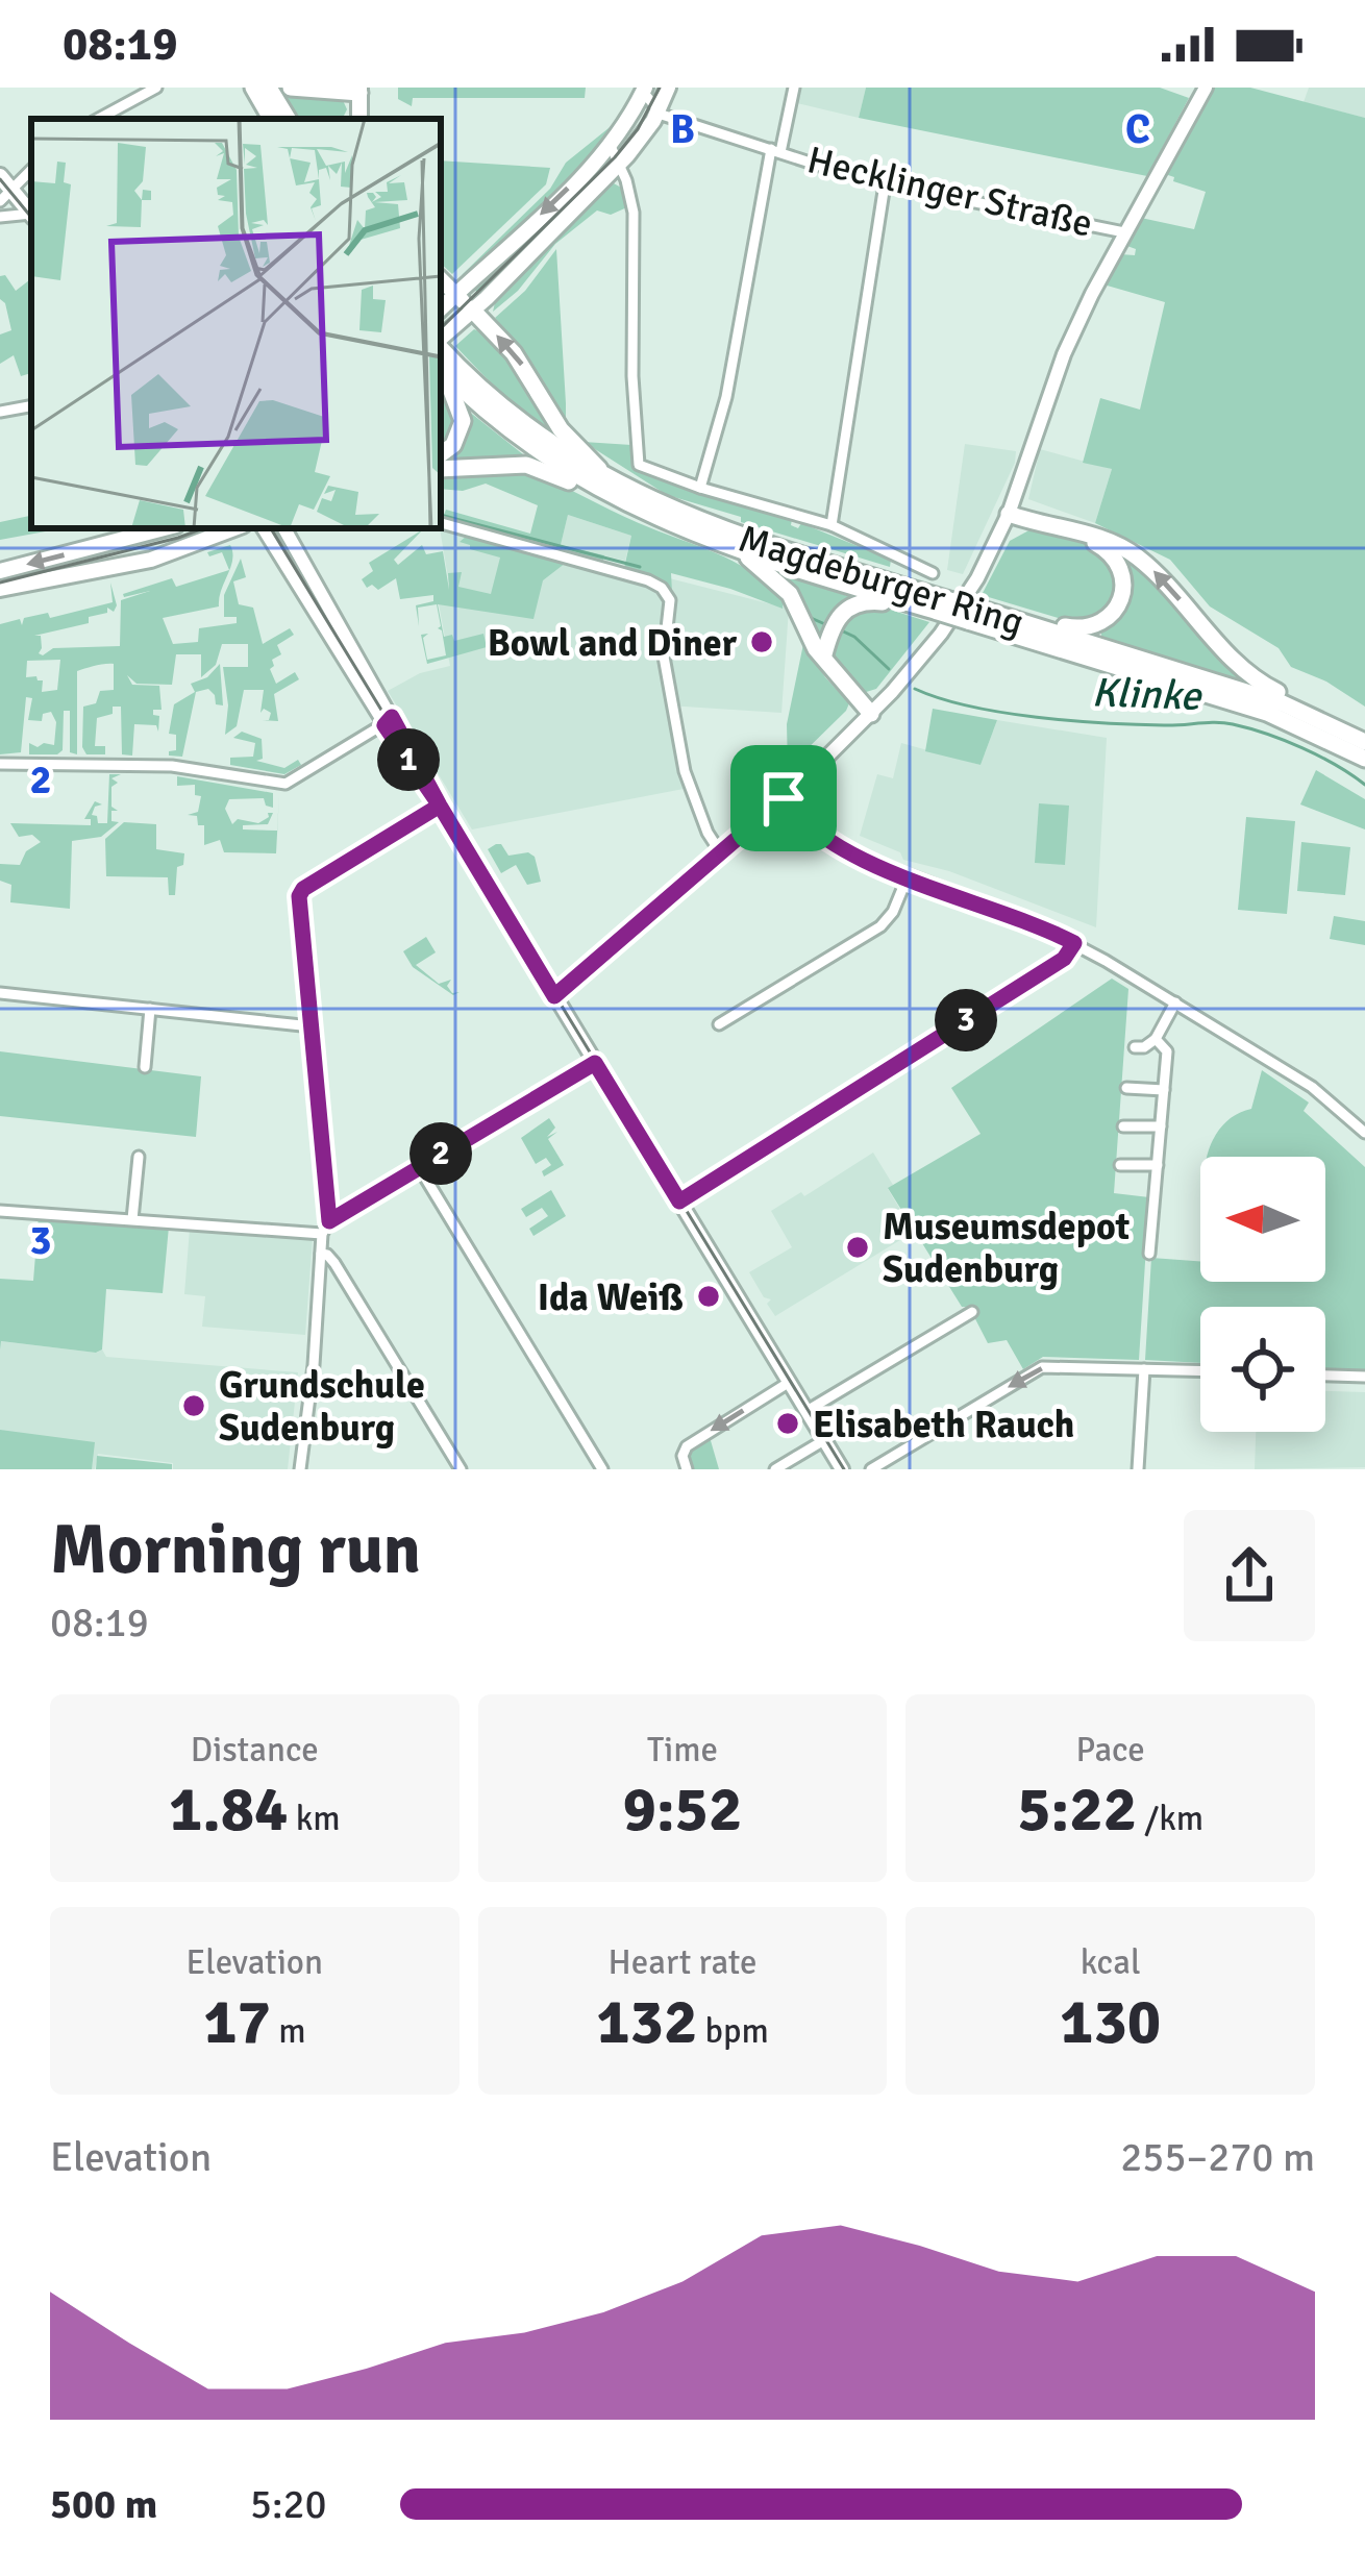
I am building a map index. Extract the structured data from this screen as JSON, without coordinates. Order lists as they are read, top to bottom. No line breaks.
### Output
{"streets":{"highway":["Magdeburger Ring"],"street":["Hecklinger Straße"]},"water":["Klinke"],"places":["Bowl and Diner","Museumsdepot Sudenburg","Ida Weiß","Grundschule Sudenburg","Elisabeth Rauch"],"north":"left","page":{"status":"08:19","pins":["1","3","2"],"heading":["Morning run","08:19"],"stats":[["Distance","1.84 km"],["Time","9:52"],["Pace","5:22 /km"],["Elevation","17 m"],["Heart rate","132 bpm"],["kcal","130"]],"chart":["Elevation","255–270 m"],"list":[{"name":"500 m","note":"5:20"}]},"grid":{"columns":["B","C"],"rows":["2","3"]}}
